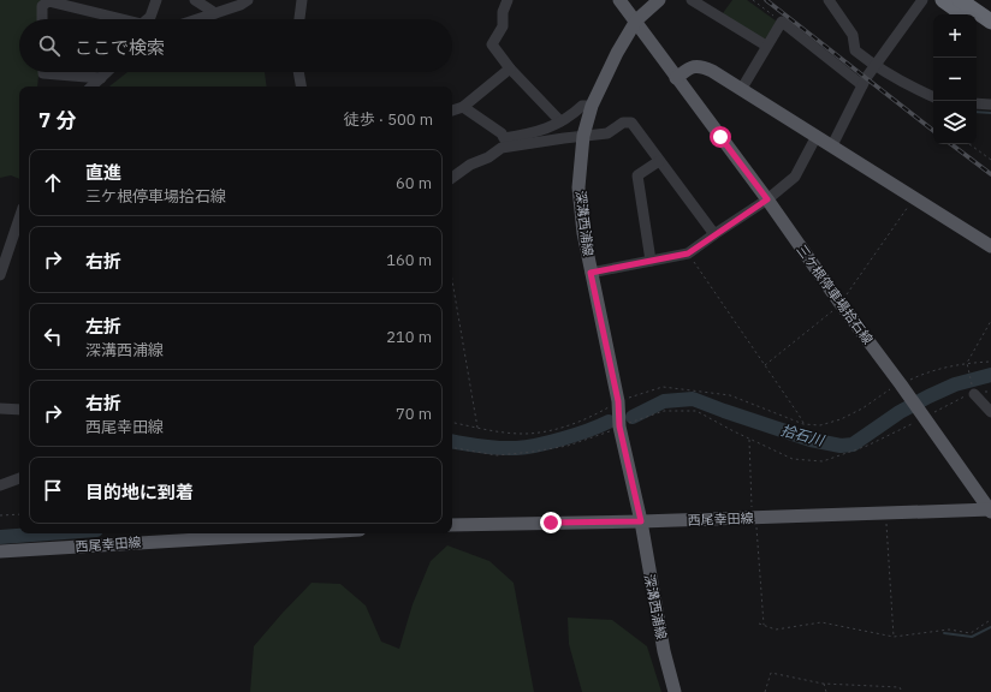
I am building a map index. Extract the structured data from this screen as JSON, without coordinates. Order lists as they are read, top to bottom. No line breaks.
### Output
{"streets":{"main road":["深溝西浦線","三ケ根停車場拾石線","西尾幸田線"]},"crossings":[["深溝西浦線","三ケ根停車場拾石線"],["深溝西浦線","西尾幸田線"],["三ケ根停車場拾石線","西尾幸田線"]],"water":["拾石川"],"page":{"map_buttons":["+","−"],"search":"ここで検索","heading":["7 分","徒歩 · 500 m"],"list":[["直進","三ケ根停車場拾石線","60 m"],["右折","160 m"],["左折","深溝西浦線","210 m"],["右折","西尾幸田線","70 m"],"目的地に到着"]}}
